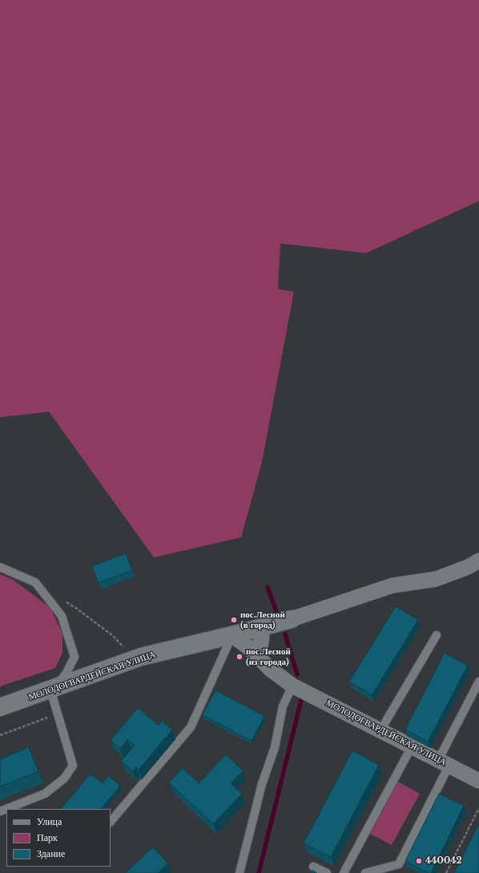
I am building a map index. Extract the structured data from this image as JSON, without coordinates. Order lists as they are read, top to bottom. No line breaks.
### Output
{"streets":{"street":["МОЛОДОГВАРДЕЙСКАЯ УЛИЦА"]},"places":["пос.Лесной (в город)","пос.Лесной (из города)","440042"],"legend":["Улица","Парк","Здание"]}
